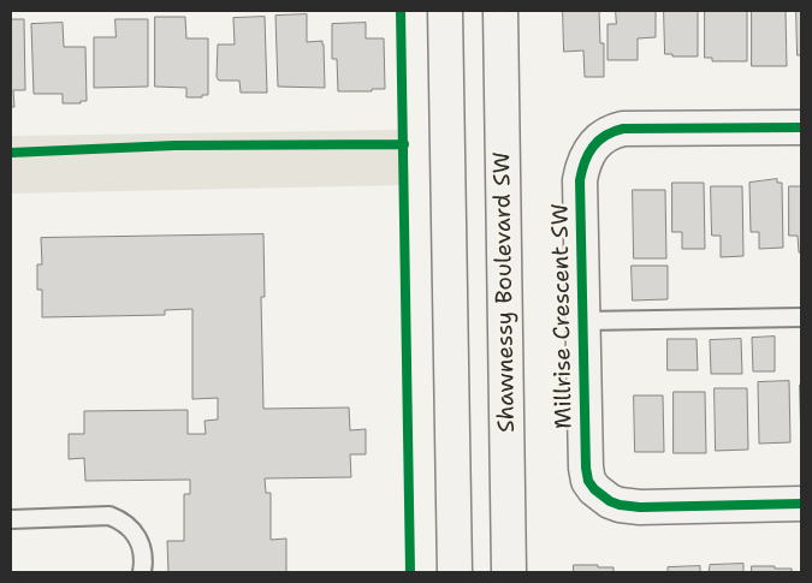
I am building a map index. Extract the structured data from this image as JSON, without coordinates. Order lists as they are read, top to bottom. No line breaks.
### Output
{"streets":{"main road":["Shawnessy Boulevard SW","Millrise Crescent SW"]}}
